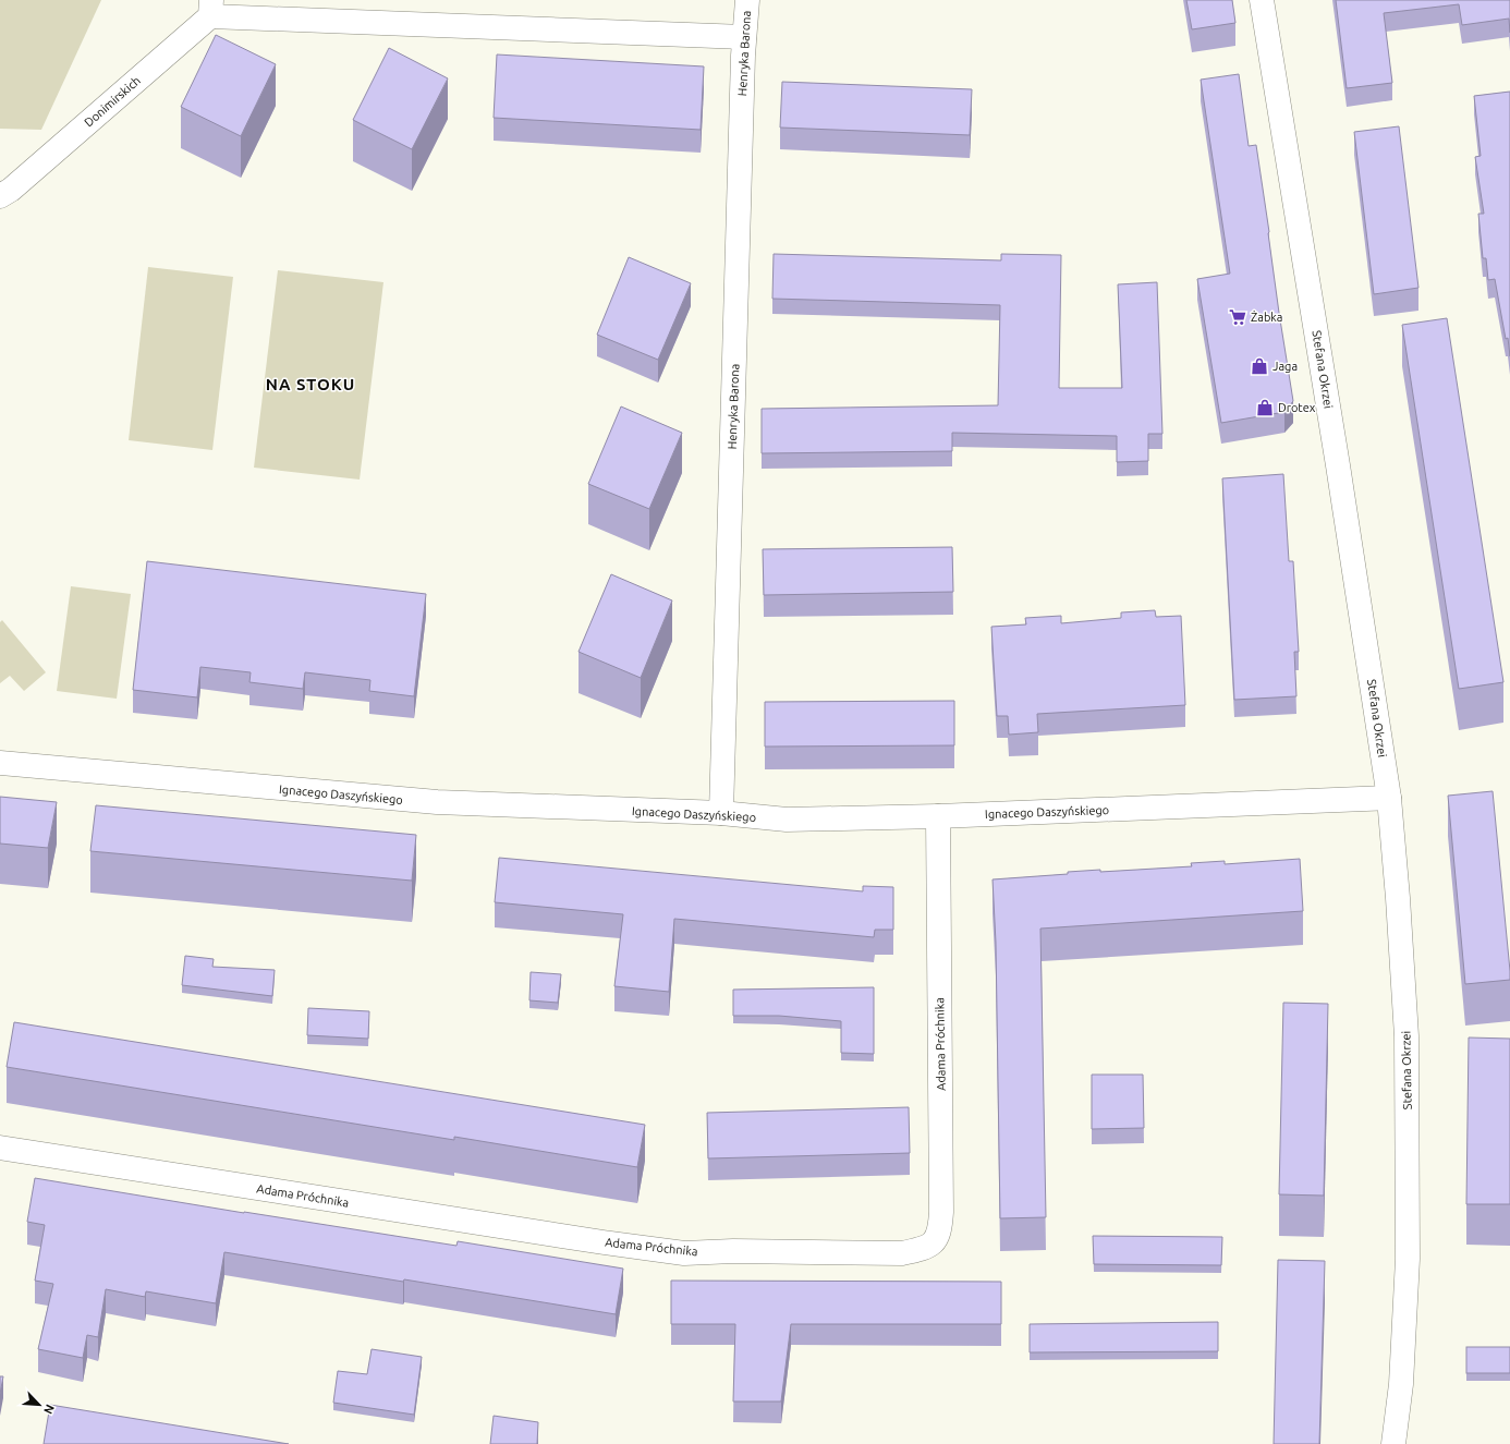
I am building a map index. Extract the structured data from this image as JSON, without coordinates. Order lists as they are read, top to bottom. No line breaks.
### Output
{"streets":{"street":["Henryka Barona","Donimirskich","Stefana Okrzei","Ignacego Daszyńskiego","Adama Próchnika"]},"crossings":[["Henryka Barona","Ignacego Daszyńskiego"],["Stefana Okrzei","Ignacego Daszyńskiego"],["Ignacego Daszyńskiego","Adama Próchnika"]],"districts":["NA STOKU"],"places":{"supermarket":["Żabka"],"shop":["Jaga","Drotex"]},"north":"bottom right"}
